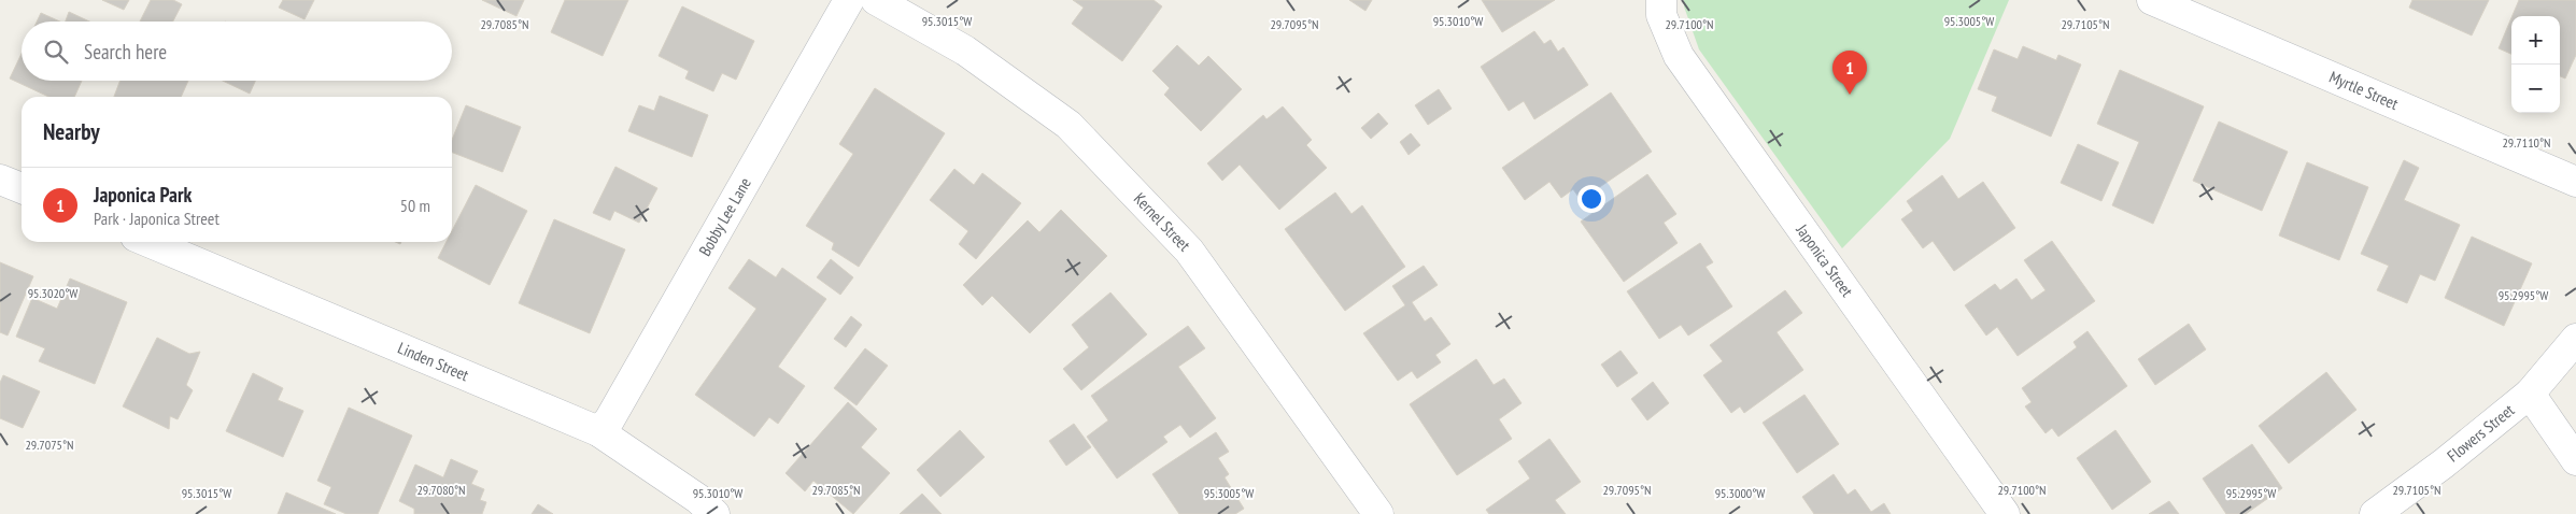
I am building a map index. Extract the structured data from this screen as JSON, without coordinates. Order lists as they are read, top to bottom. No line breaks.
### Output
{"streets":{"street":["Myrtle Street","Bobby Lee Lane","Kernel Street","Japonica Street","Linden Street","Flowers Street"]},"crossings":[["Bobby Lee Lane","Linden Street"]],"page":{"map_buttons":["+","−"],"search":"Search here","pins":"1","heading":"Nearby","list":[{"mark":"1","name":"Japonica Park","note":"Park · Japonica Street","value":"50 m"}]},"coordinates":["95.3010°W","95.3005°W","95.3015°W","29.7095°N","29.7105°N","29.7085°N","29.7100°N","29.7110°N","95.3020°W","95.2995°W","29.7075°N","29.7080°N","95.3000°W"]}
